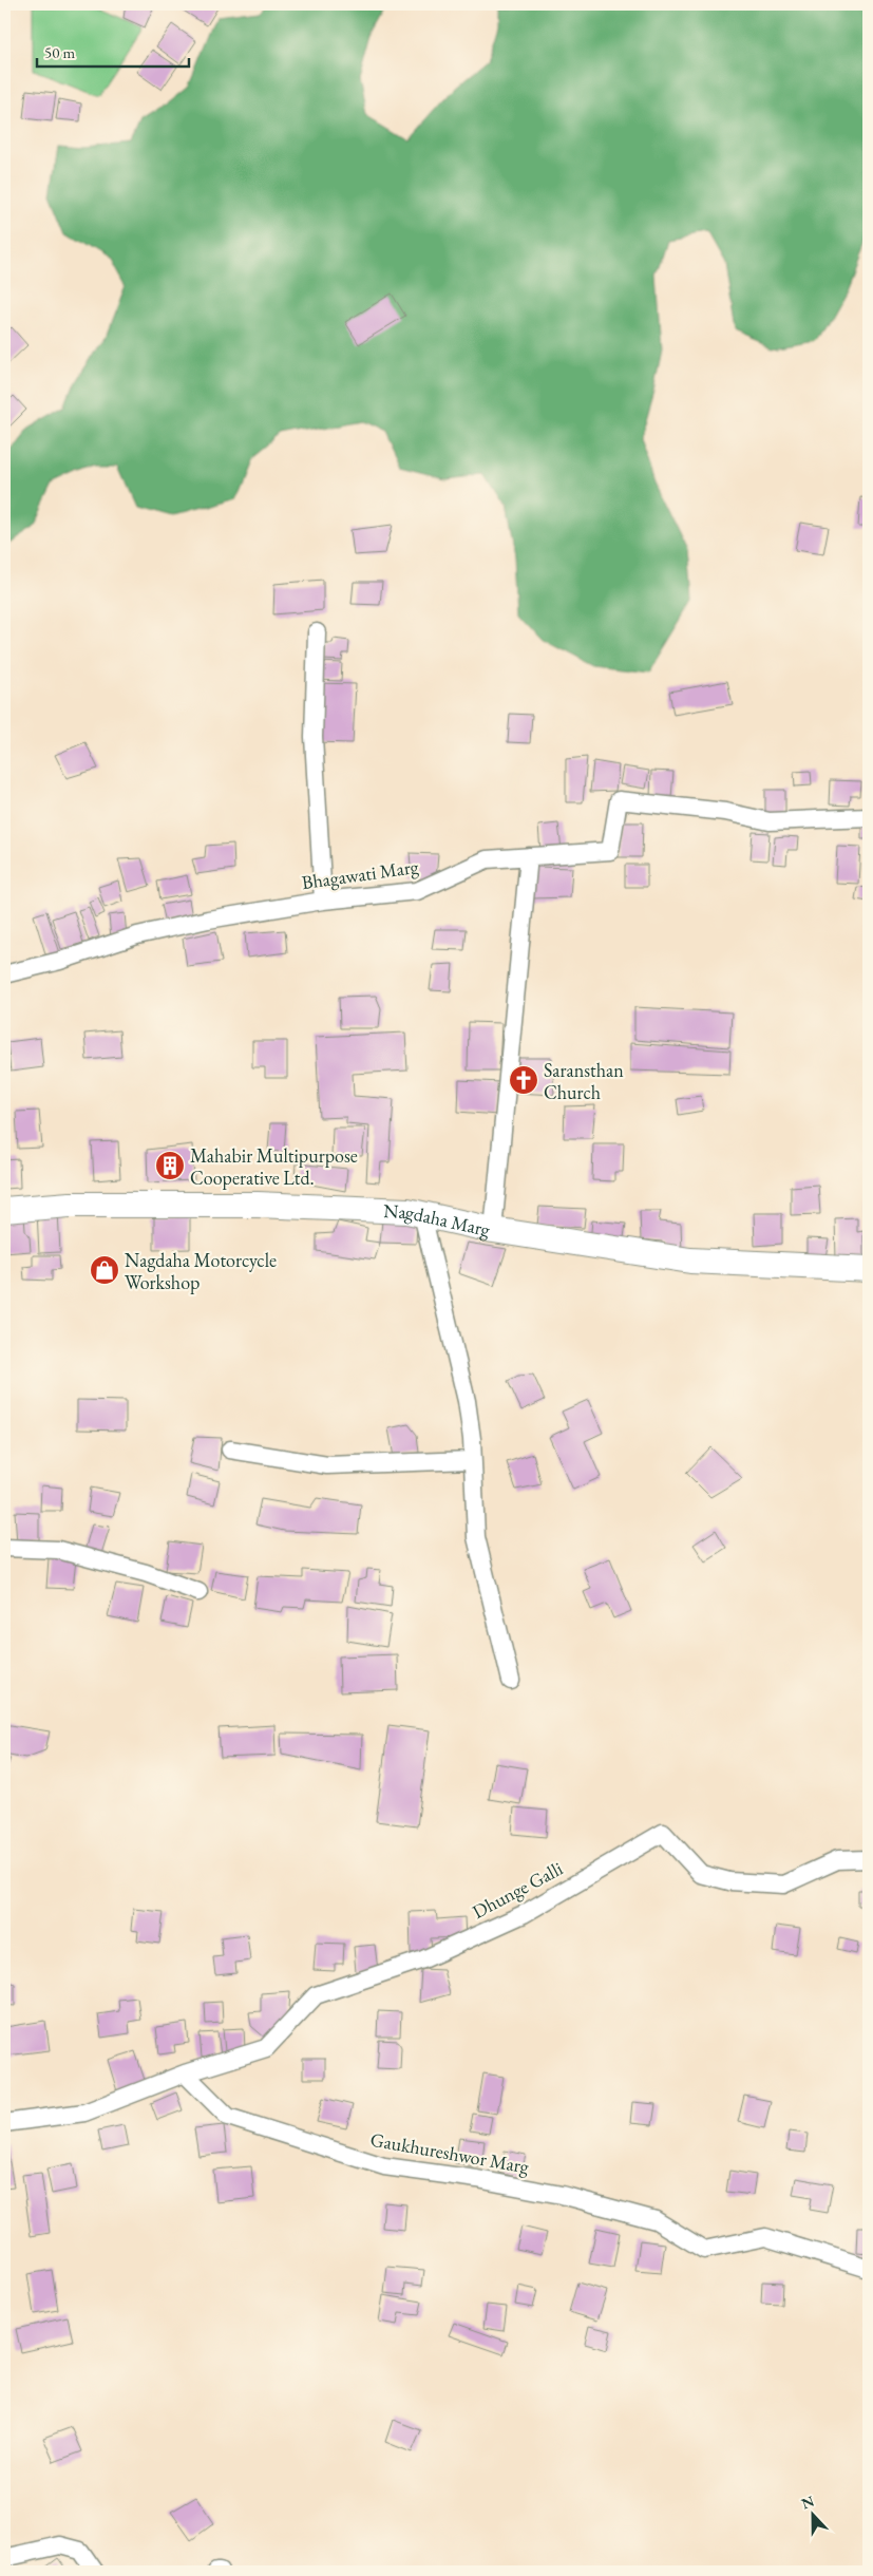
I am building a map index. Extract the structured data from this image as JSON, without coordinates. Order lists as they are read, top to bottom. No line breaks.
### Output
{"streets":{"street":["Bhagawati Marg","Nagdaha Marg","Dhunge Galli","Gaukhureshwor Marg"]},"crossings":[["Dhunge Galli","Gaukhureshwor Marg"]],"places":{"church":["Saransthan Church"],"building":["Mahabir Multipurpose Cooperative Ltd."],"shop":["Nagdaha Motorcycle Workshop"]},"scale_bar":"50 m","north":"top"}
